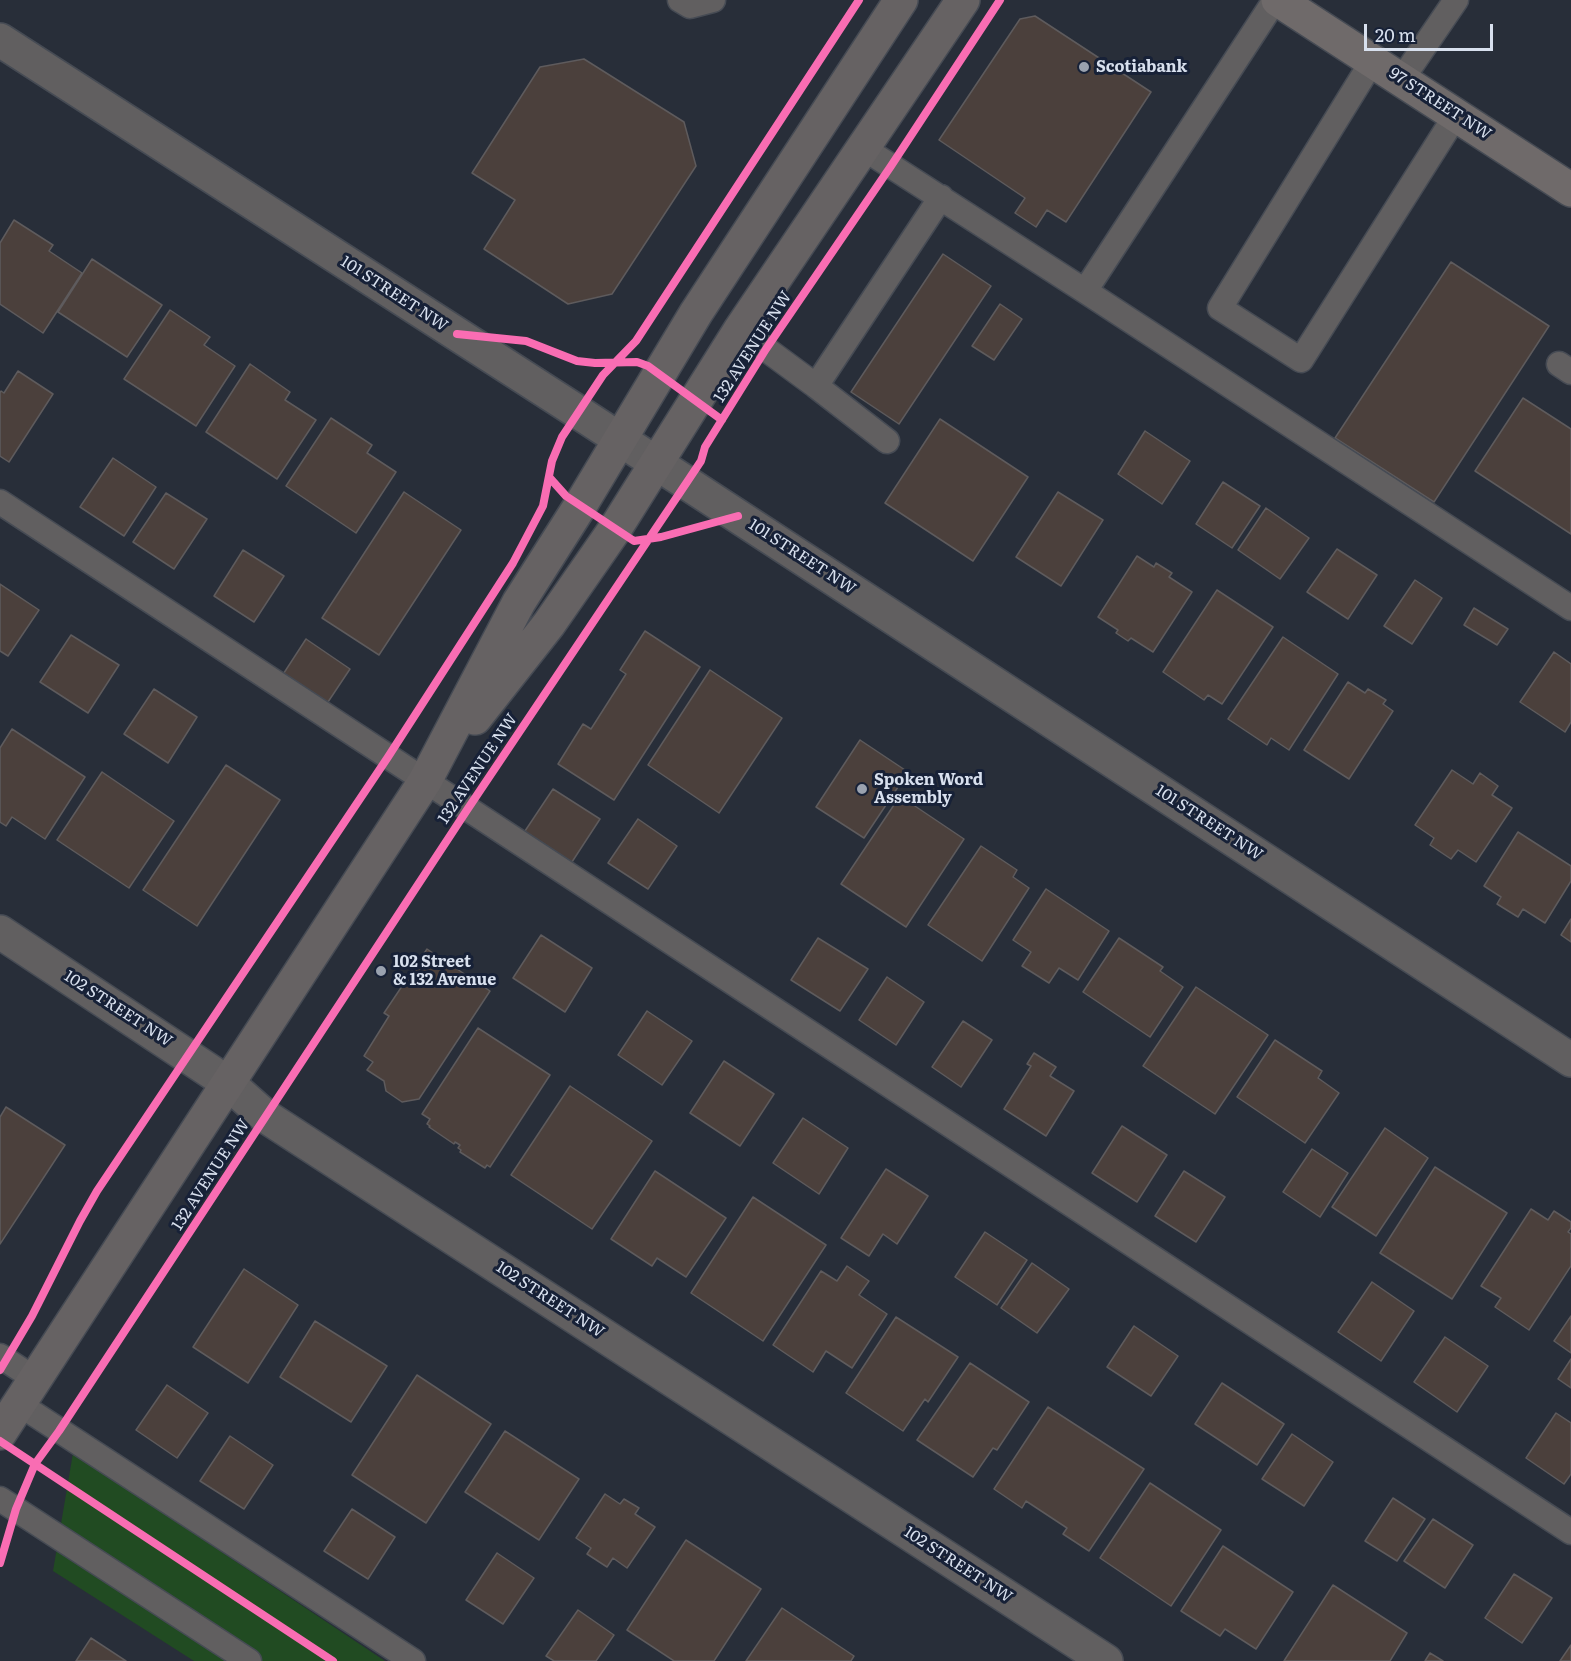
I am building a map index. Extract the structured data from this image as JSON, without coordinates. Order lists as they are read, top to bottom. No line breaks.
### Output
{"streets":{"main road":["97 STREET NW"],"street":["101 STREET NW","132 AVENUE NW","102 STREET NW"]},"crossings":[["101 STREET NW","132 AVENUE NW"],["132 AVENUE NW","102 STREET NW"]],"places":["Scotiabank","Spoken Word Assembly","102 Street & 132 Avenue"],"scale_bar":"20 m"}
